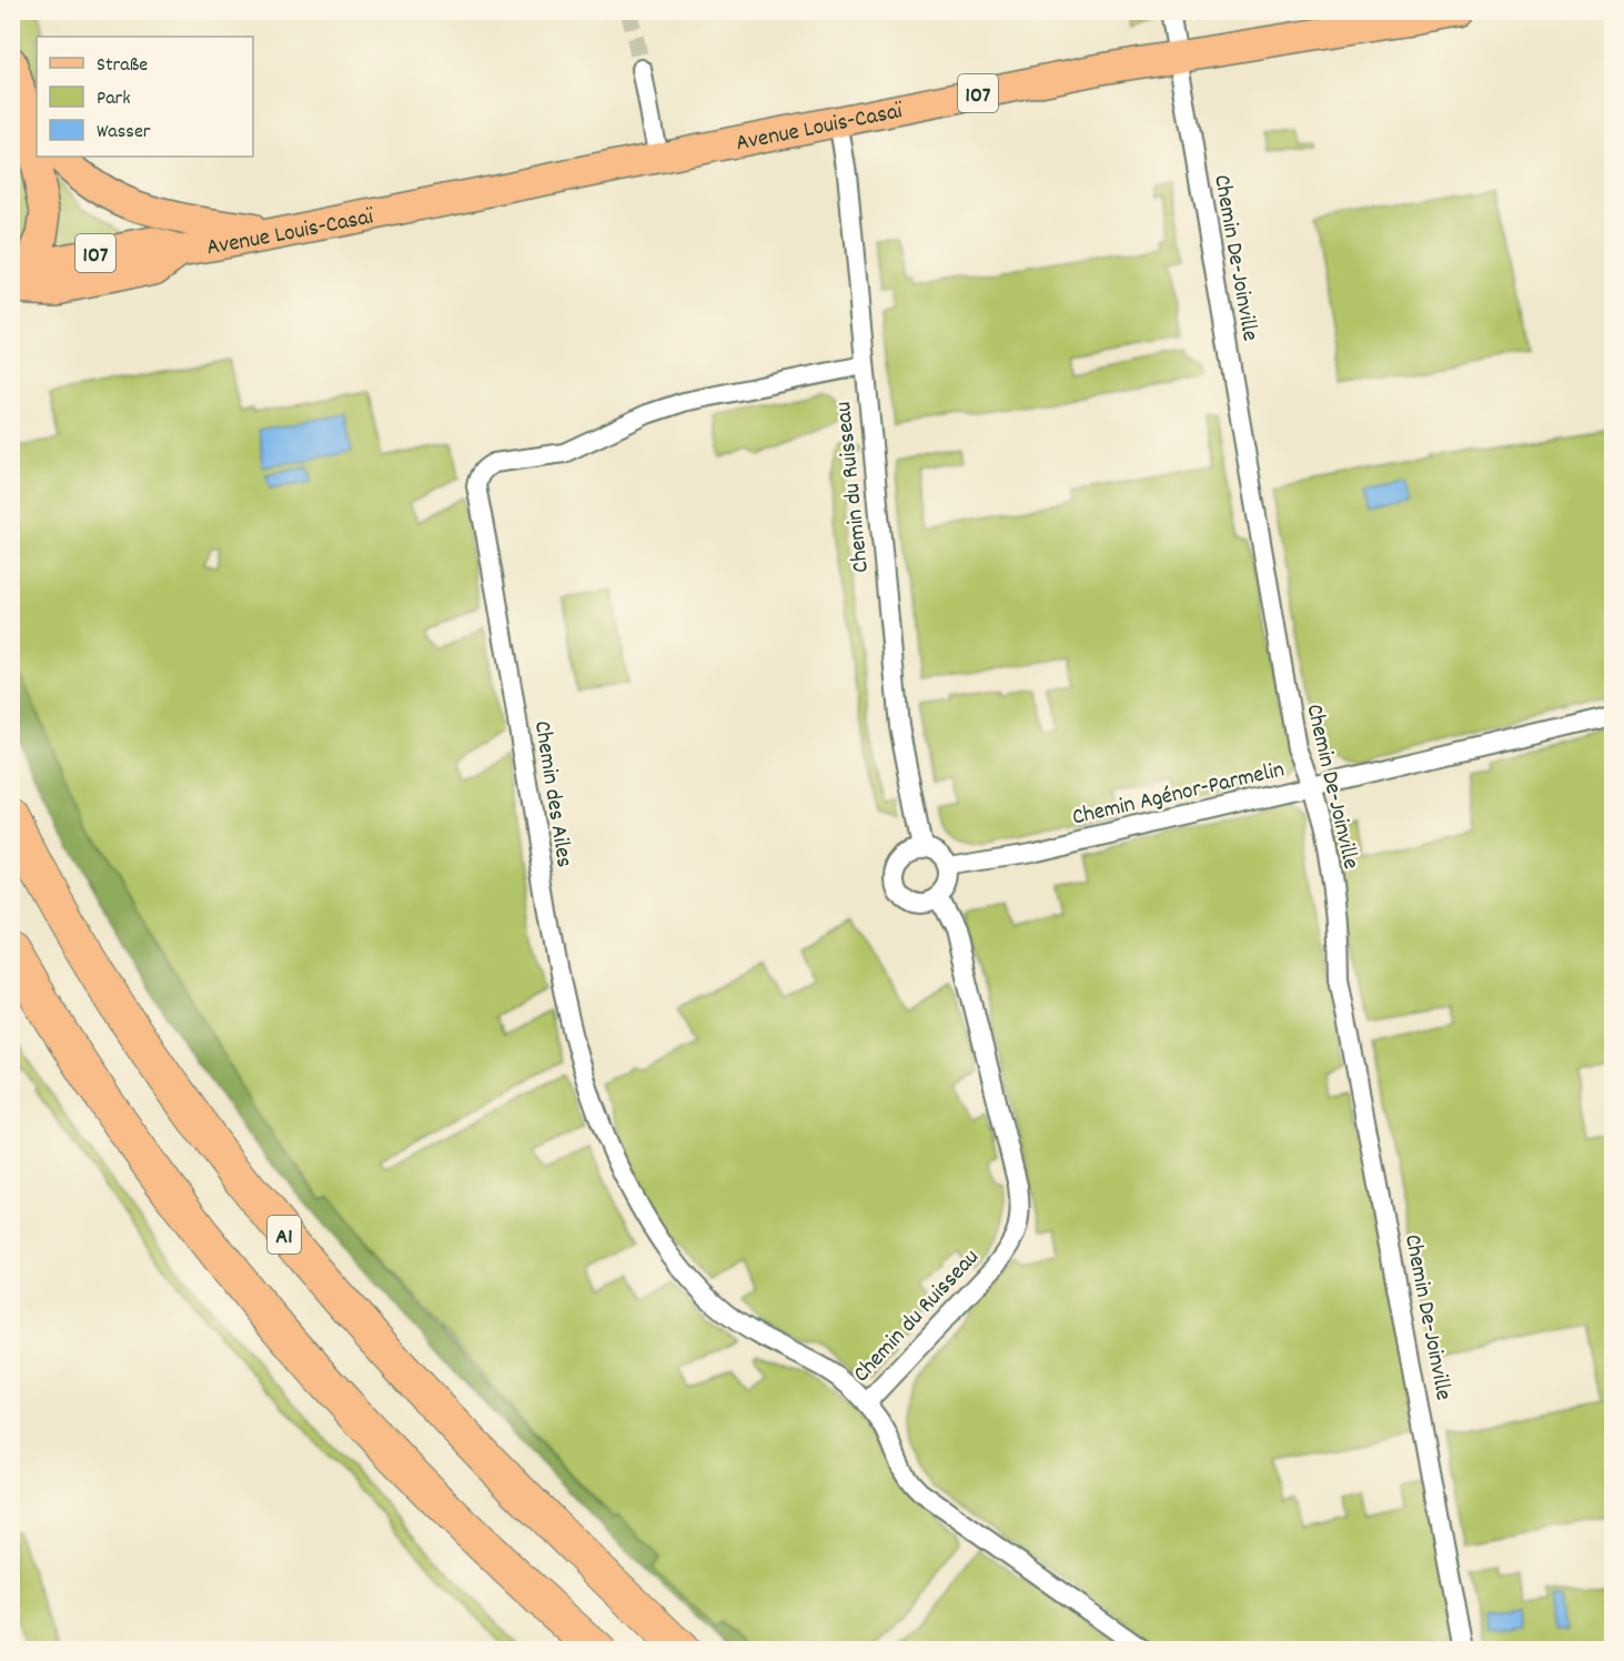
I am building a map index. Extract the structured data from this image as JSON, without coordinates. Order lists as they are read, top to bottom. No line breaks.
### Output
{"streets":{"highway":["A1"],"main road":["107","Avenue Louis-Casaï"],"street":["Chemin De-Joinville","Chemin du Ruisseau","Chemin Agénor-Parmelin","Chemin des Ailes"]},"crossings":[["Avenue Louis-Casaï","Chemin De-Joinville"],["Avenue Louis-Casaï","Chemin du Ruisseau"],["Chemin De-Joinville","Chemin Agénor-Parmelin"],["Chemin du Ruisseau","Chemin Agénor-Parmelin"],["Chemin du Ruisseau","Chemin des Ailes"]],"legend":["Straße","Park","Wasser"]}
